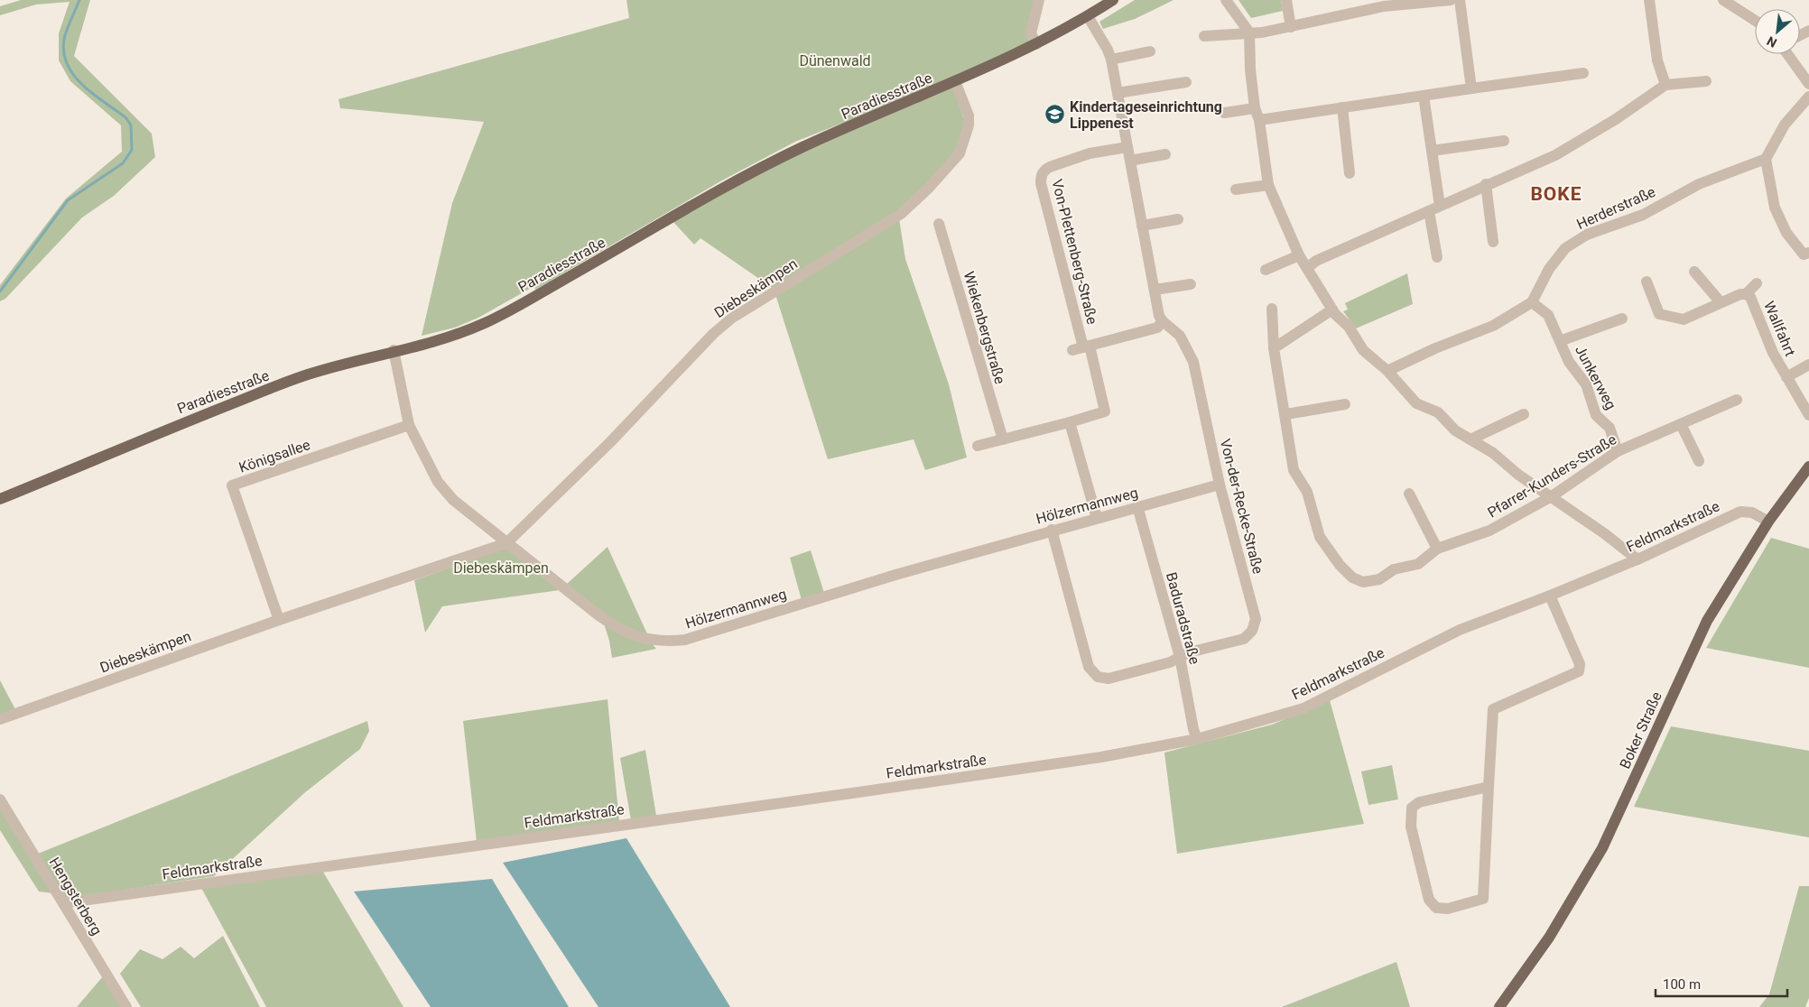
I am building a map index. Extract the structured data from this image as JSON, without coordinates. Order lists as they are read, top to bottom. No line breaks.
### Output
{"streets":{"main road":["Paradiesstraße","Boker Straße"],"street":["Herderstraße","Von-Plettenberg-Straße","Diebeskämpen","Wiekenbergstraße","Wallfahrt","Junkerweg","Königsallee","Pfarrer-Kunders-Straße","Hölzermannweg","Von-der-Recke-Straße","Feldmarkstraße","Baduradstraße","Hengsterberg"]},"crossings":[["Paradiesstraße","Diebeskämpen"],["Paradiesstraße","Hölzermannweg"],["Herderstraße","Junkerweg"],["Diebeskämpen","Königsallee"],["Diebeskämpen","Hölzermannweg"],["Junkerweg","Pfarrer-Kunders-Straße"],["Königsallee","Hölzermannweg"],["Hölzermannweg","Von-der-Recke-Straße"],["Hölzermannweg","Baduradstraße"],["Von-der-Recke-Straße","Baduradstraße"],["Feldmarkstraße","Baduradstraße"],["Feldmarkstraße","Boker Straße"],["Feldmarkstraße","Hengsterberg"]],"districts":["BOKE"],"parks":["Dünenwald","Diebeskämpen"],"places":{"school or university":["Kindertageseinrichtung Lippenest"]},"scale_bar":"100 m","north":"bottom left"}
